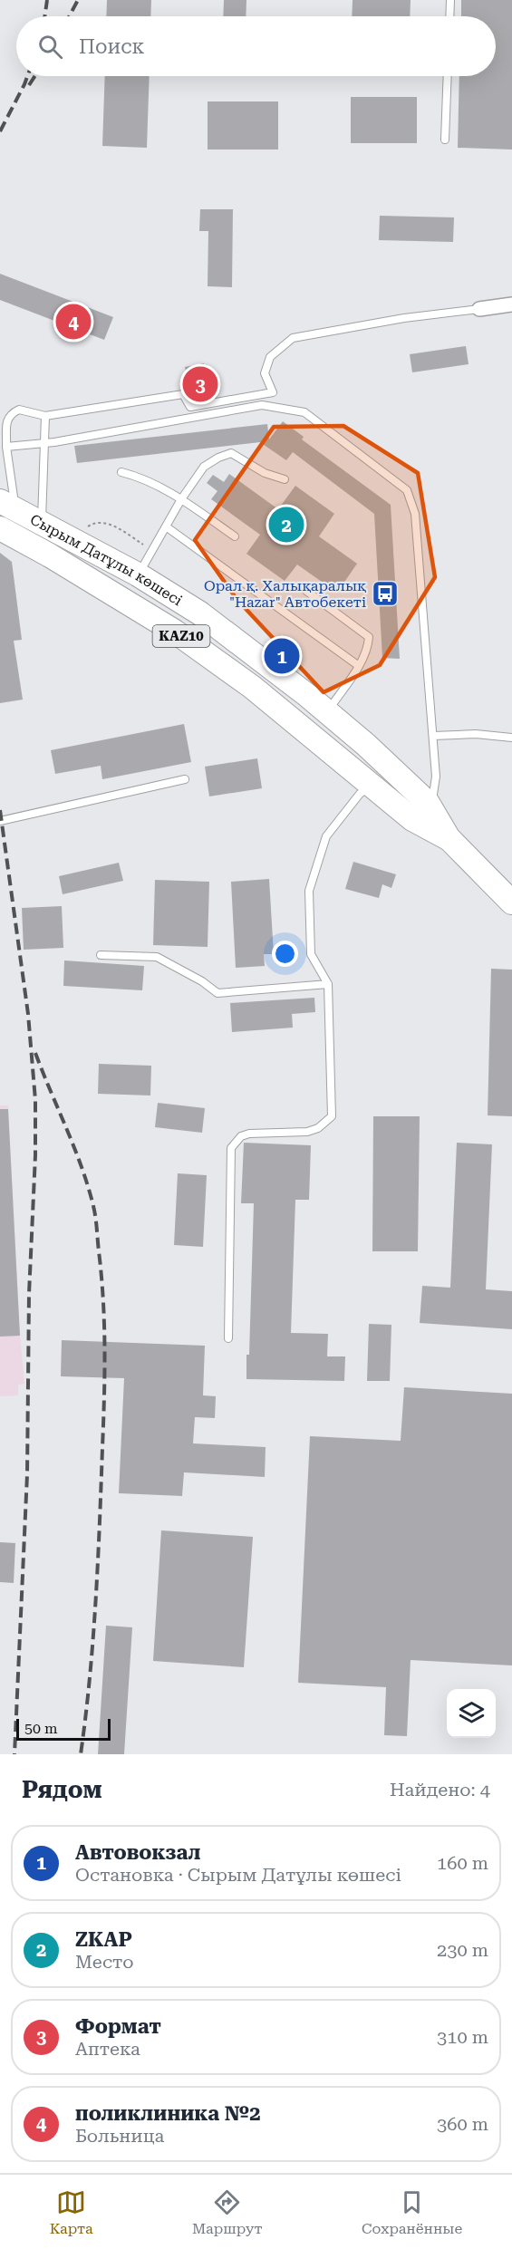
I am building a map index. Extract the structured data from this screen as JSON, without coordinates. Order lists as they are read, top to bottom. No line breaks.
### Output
{"streets":{"highway":["Сырым Датұлы көшесі","KAZ10"]},"places":{"bus stop":["Орал қ. Халықаралық \"Hazar\" Автобекеті"]},"scale_bar":"50 m","page":{"search":"Поиск","pins":["4","3","2","1"],"scale":"50 m","heading":["Рядом","Найдено: 4"],"list":[{"mark":"1","name":"Автовокзал","note":"Остановка · Сырым Датұлы көшесі","value":"160 m"},{"mark":"2","name":"ZKAP","note":"Место","value":"230 m"},{"mark":"3","name":"Формат","note":"Аптека","value":"310 m"},{"mark":"4","name":"поликлиника №2","note":"Больница","value":"360 m"}],"nav":["Карта","Маршрут","Сохранённые"]}}
